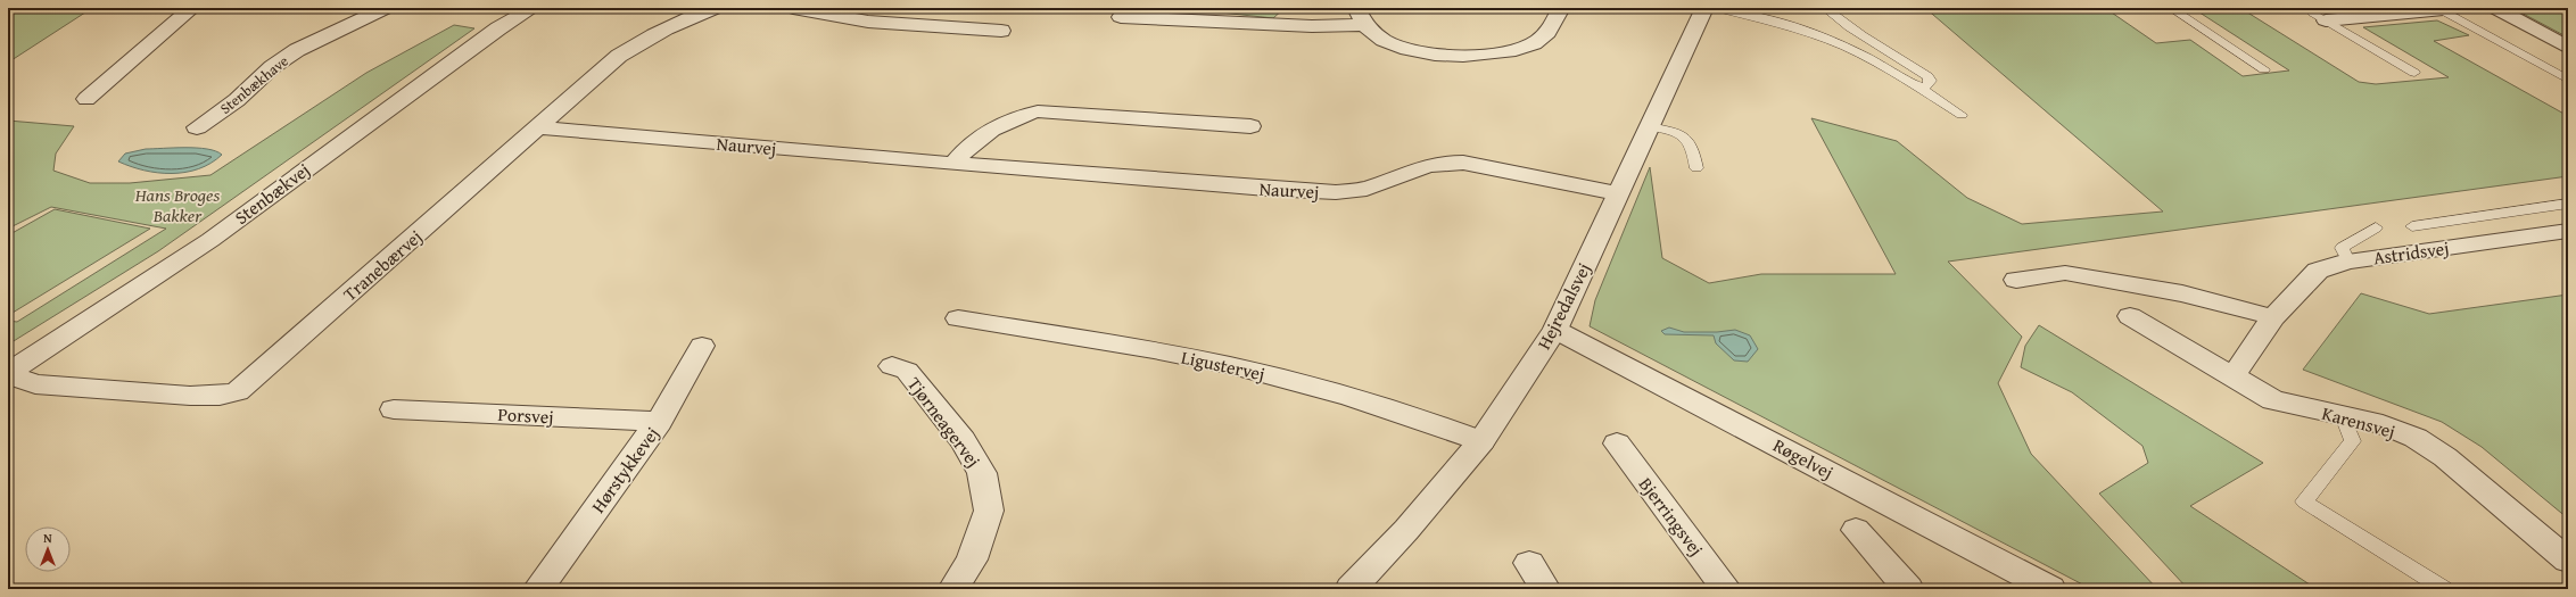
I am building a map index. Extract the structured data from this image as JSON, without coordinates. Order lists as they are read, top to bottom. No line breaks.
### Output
{"streets":{"street":["Stenbækhave","Naurvej","Stenbækvej","Astridsvej","Tranebærvej","Hejredalsvej","Ligustervej","Porsvej","Tjørneagervej","Karensvej","Røgelvej","Hørstykkevej","Bjerringsvej"]},"crossings":[["Naurvej","Tranebærvej"],["Naurvej","Hejredalsvej"],["Stenbækvej","Tranebærvej"],["Astridsvej","Karensvej"],["Hejredalsvej","Ligustervej"],["Hejredalsvej","Røgelvej"],["Porsvej","Hørstykkevej"]],"parks":["Hans Broges Bakker"],"north":"top"}
